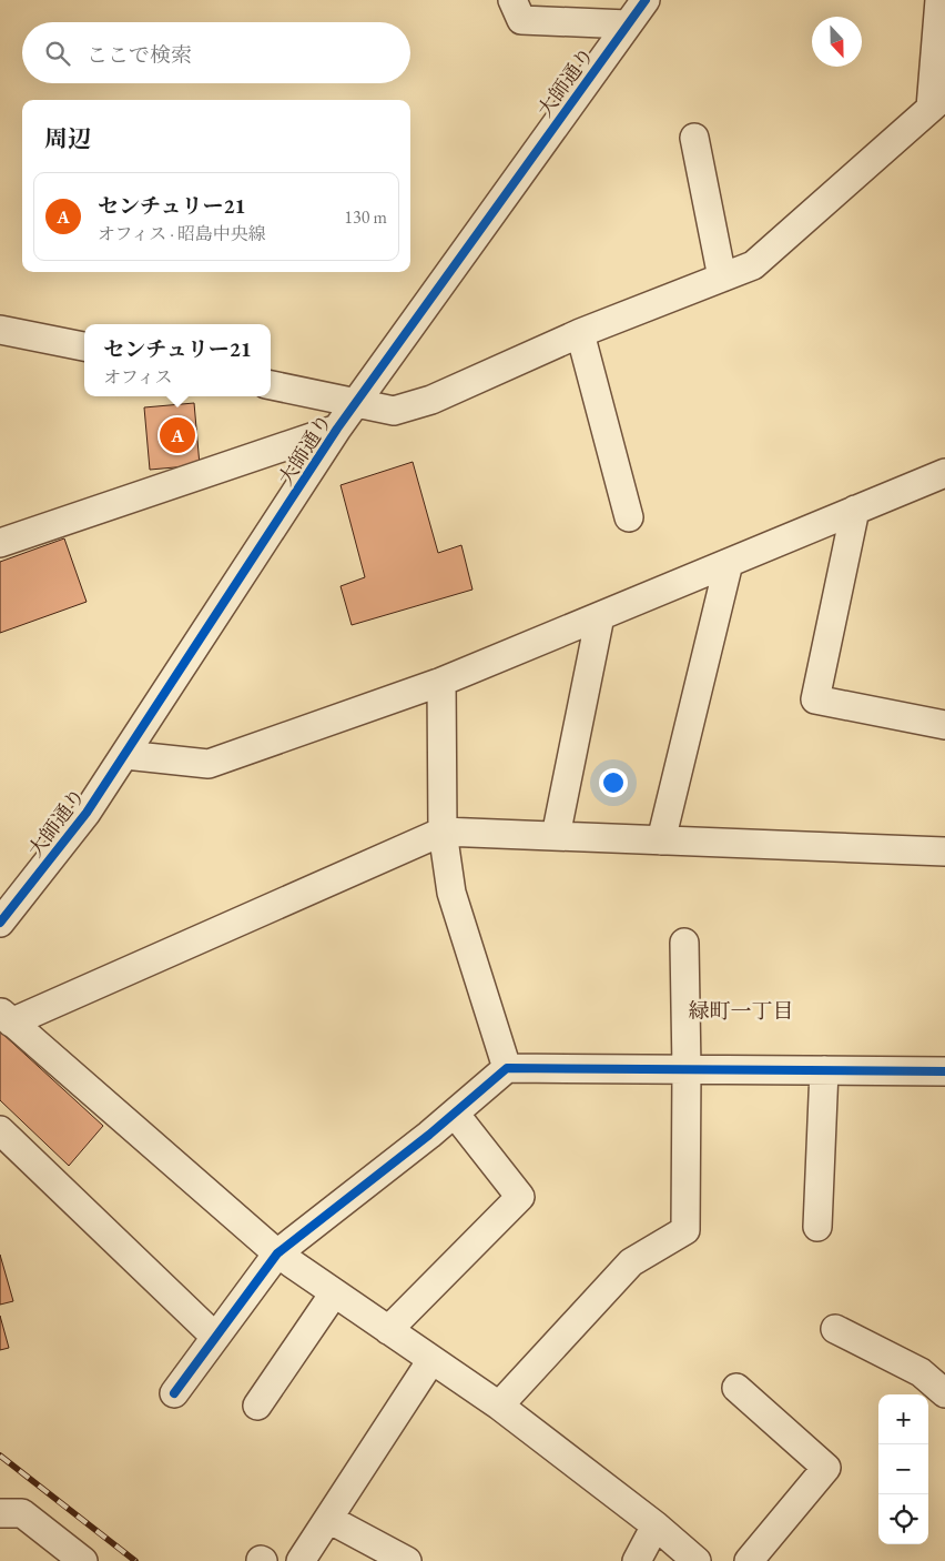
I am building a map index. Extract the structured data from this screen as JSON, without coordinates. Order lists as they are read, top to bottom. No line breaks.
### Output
{"streets":{"street":["大師通り"]},"districts":["緑町一丁目"],"north":"bottom","page":{"search":"ここで検索","heading":"周辺","list":[{"mark":"A","name":"センチュリー21","note":"オフィス · 昭島中央線","value":"130 m"}],"popup":["センチュリー21","オフィス"],"pins":"A","map_buttons":["+","−"]}}
